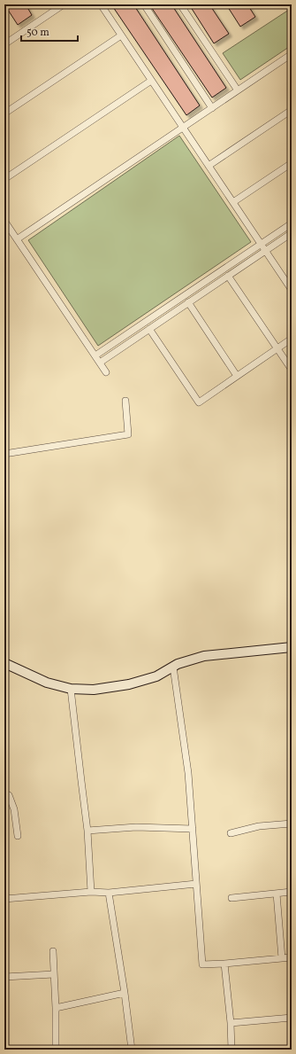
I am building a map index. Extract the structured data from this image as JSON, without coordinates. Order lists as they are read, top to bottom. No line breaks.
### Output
{"scale_bar":"50 m"}
